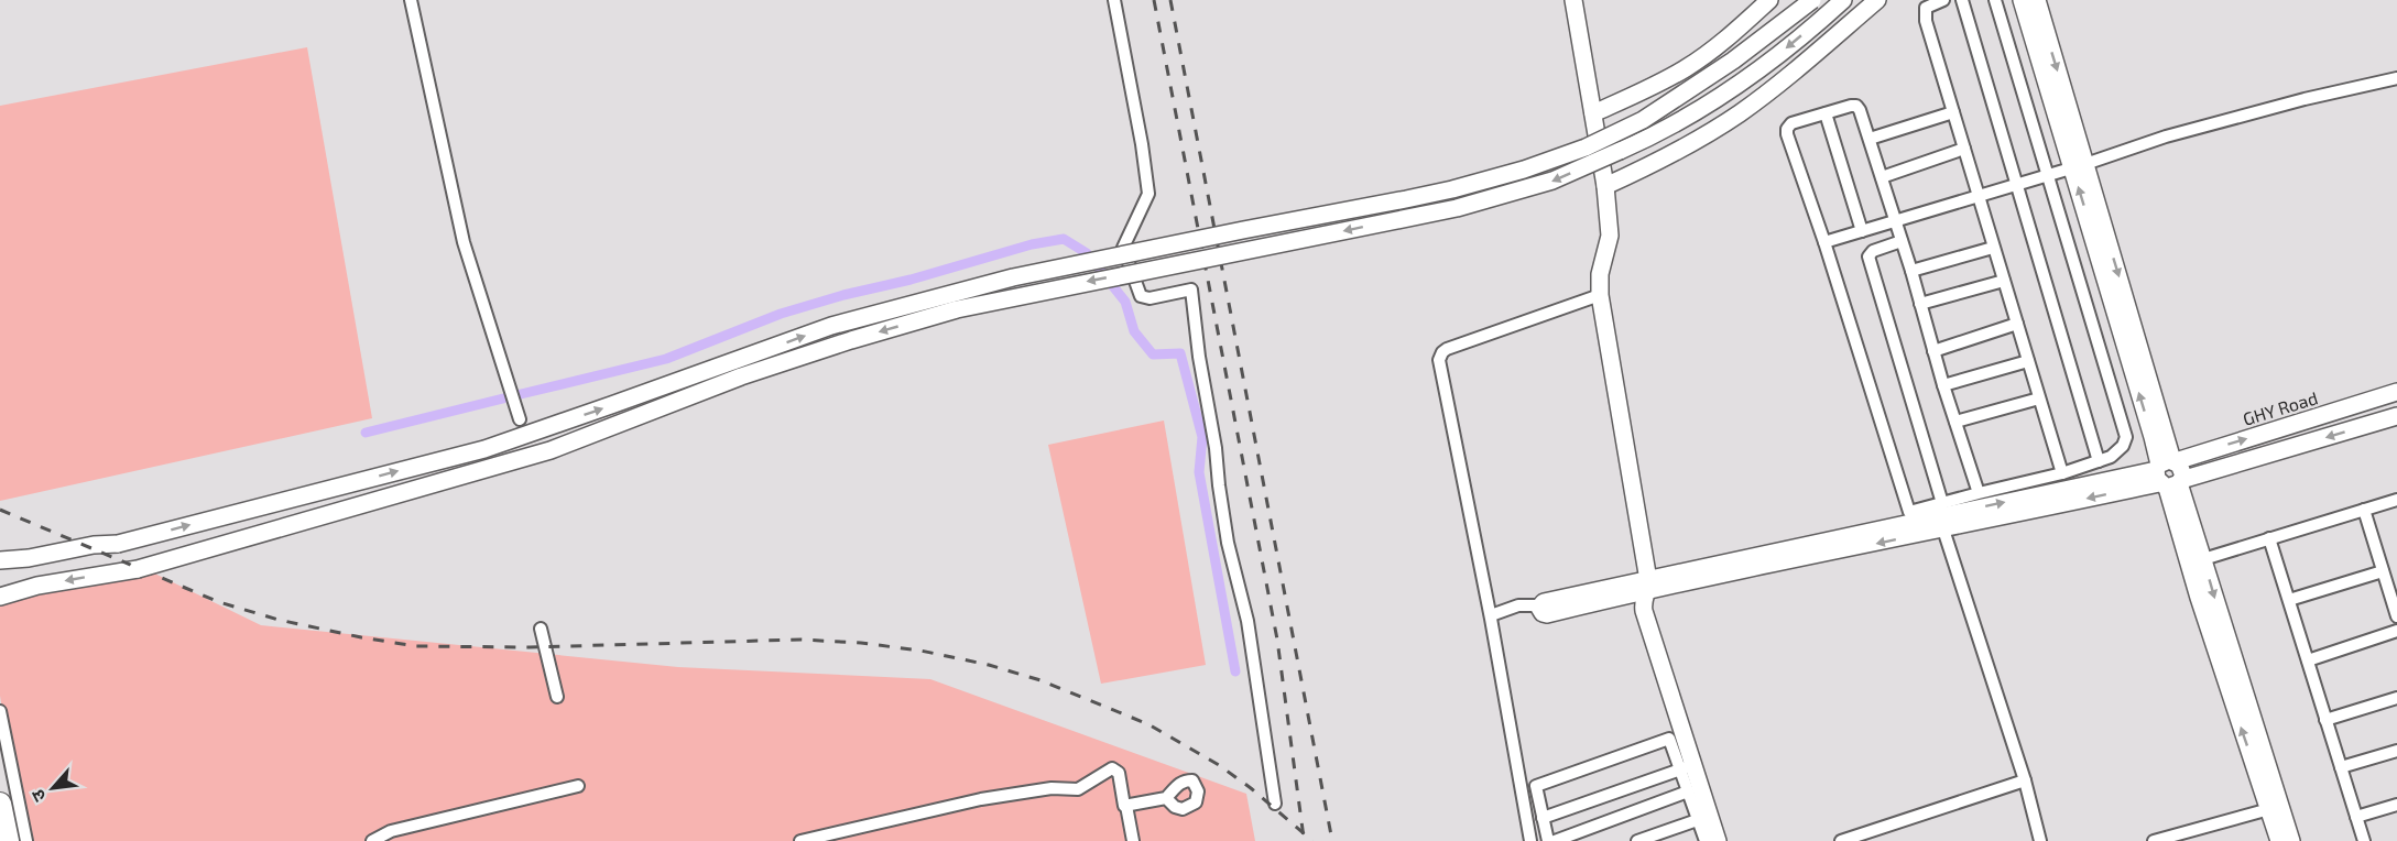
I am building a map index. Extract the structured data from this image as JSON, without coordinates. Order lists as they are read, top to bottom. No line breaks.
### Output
{"streets":{"street":["GHY Road"]},"north":"bottom left"}
